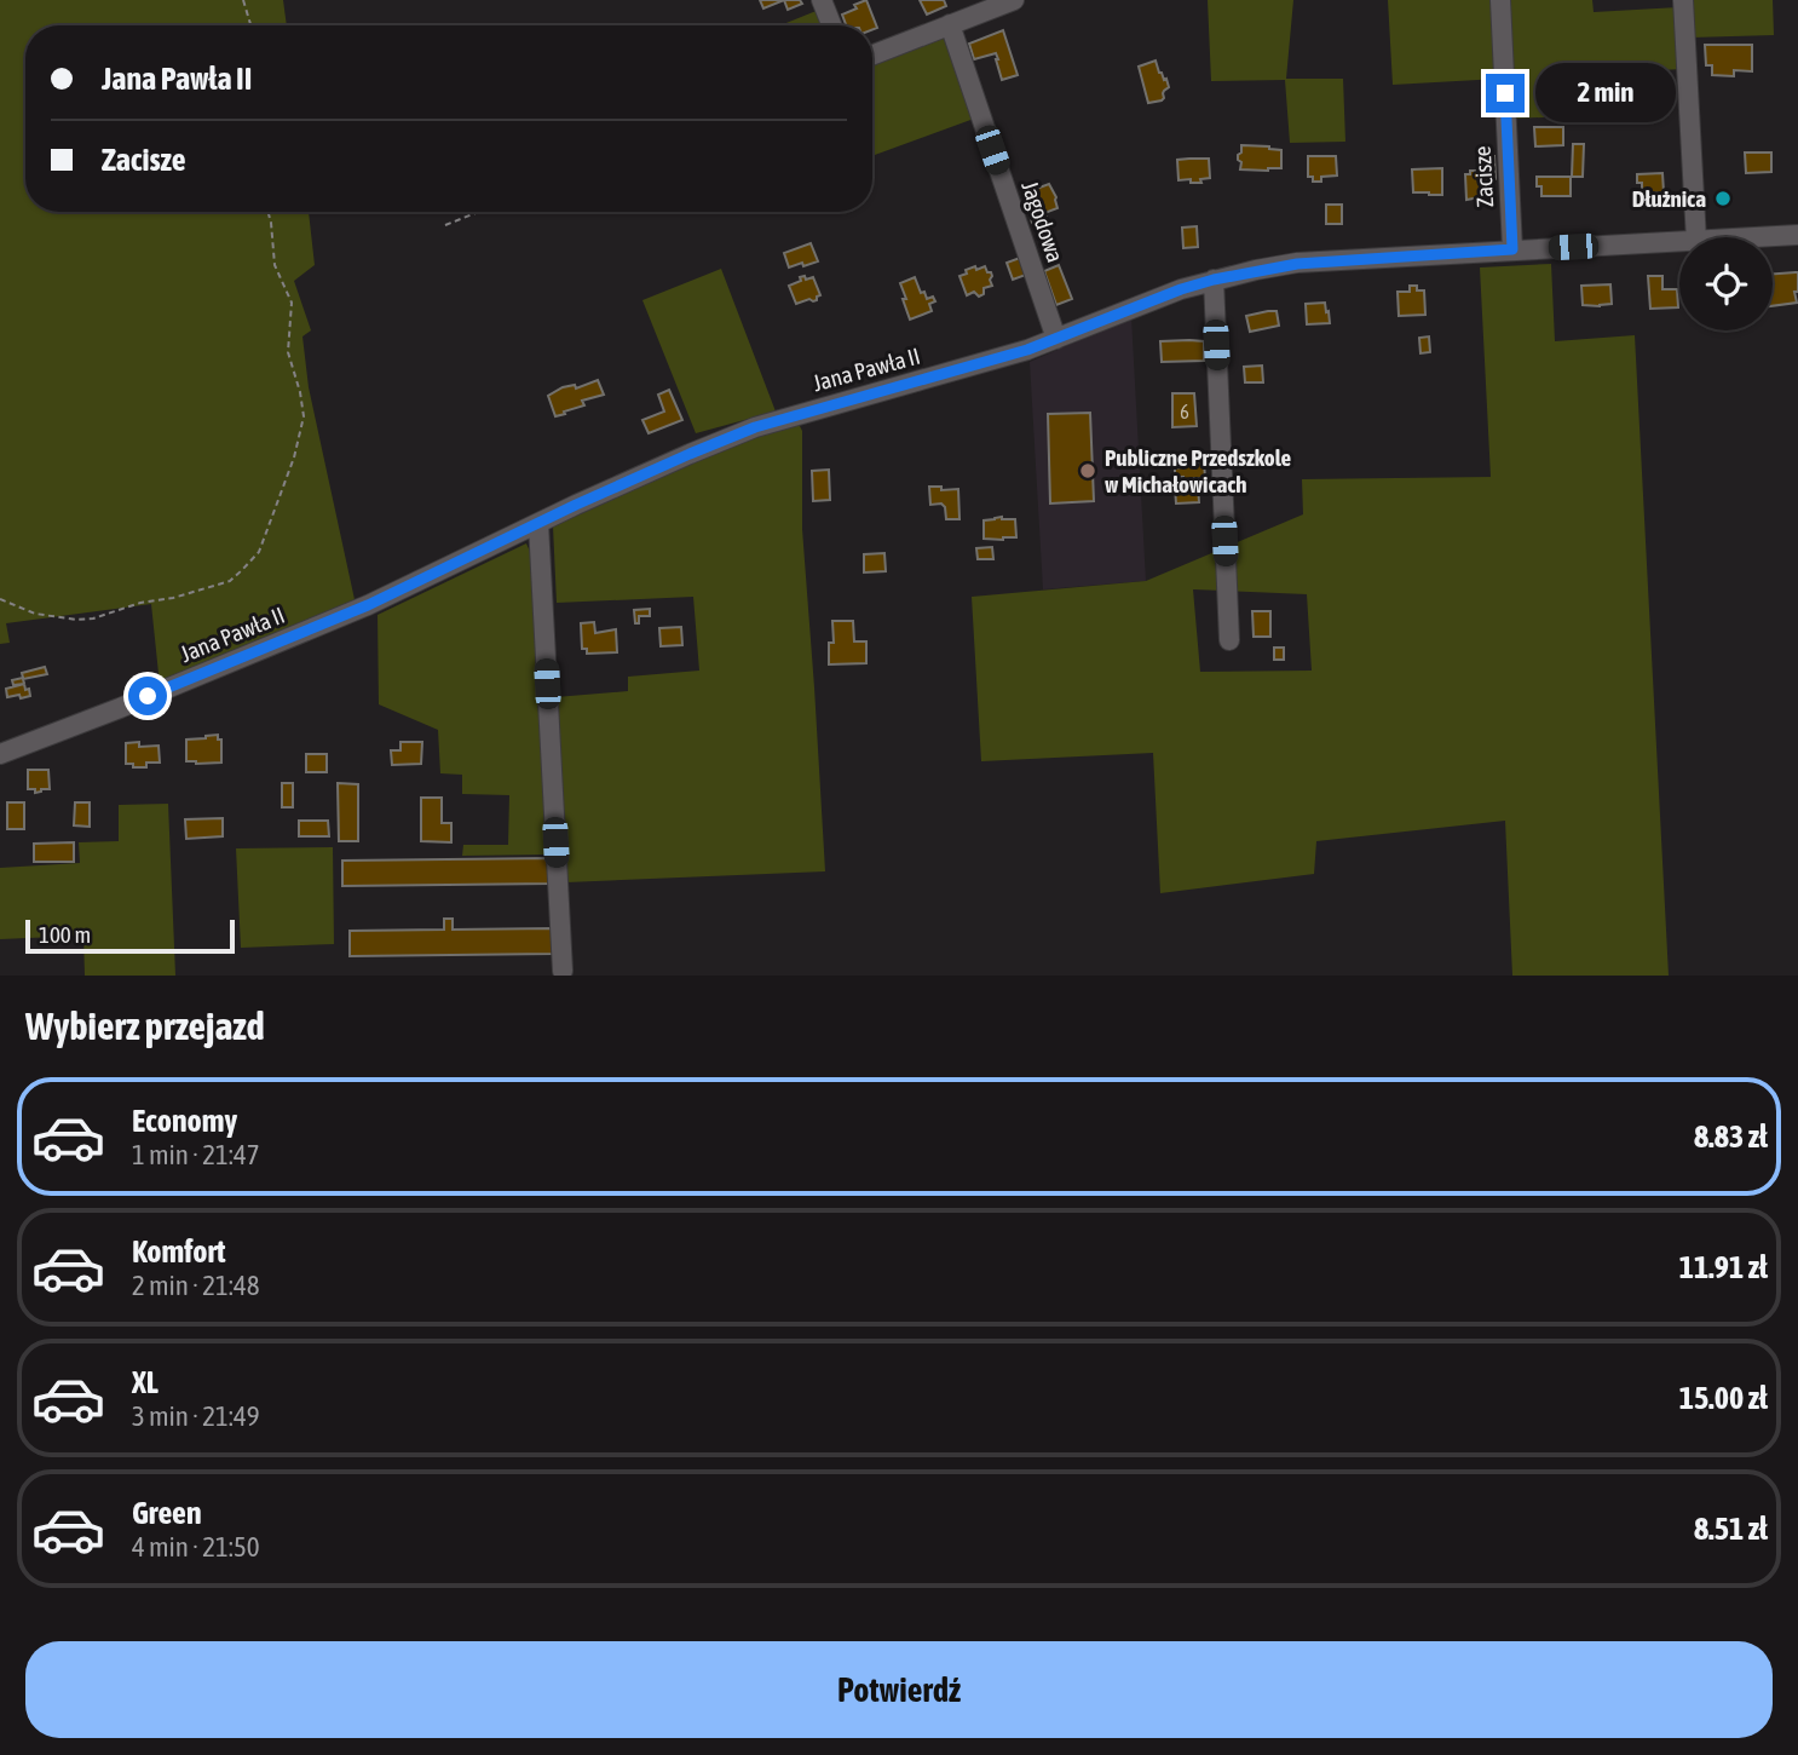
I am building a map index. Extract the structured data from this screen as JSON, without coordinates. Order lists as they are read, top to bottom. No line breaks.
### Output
{"streets":{"street":["Zacisze","Jagodowa","Jana Pawła II"]},"crossings":[["Zacisze","Jana Pawła II"],["Jagodowa","Jana Pawła II"]],"places":["Dłużnica","Publiczne Przedszkole w Michałowicach"],"house_numbers":["6"],"scale_bar":"100 m","page":{"banner":["Jana Pawła II","Zacisze"],"bubble":"2 min","scale":"100 m","heading":"Wybierz przejazd","list":[{"name":"Economy","note":"1 min · 21:47","value":"8.83 zł"},{"name":"Komfort","note":"2 min · 21:48","value":"11.91 zł"},{"name":"XL","note":"3 min · 21:49","value":"15.00 zł"},{"name":"Green","note":"4 min · 21:50","value":"8.51 zł"}],"buttons":"Potwierdź"}}
